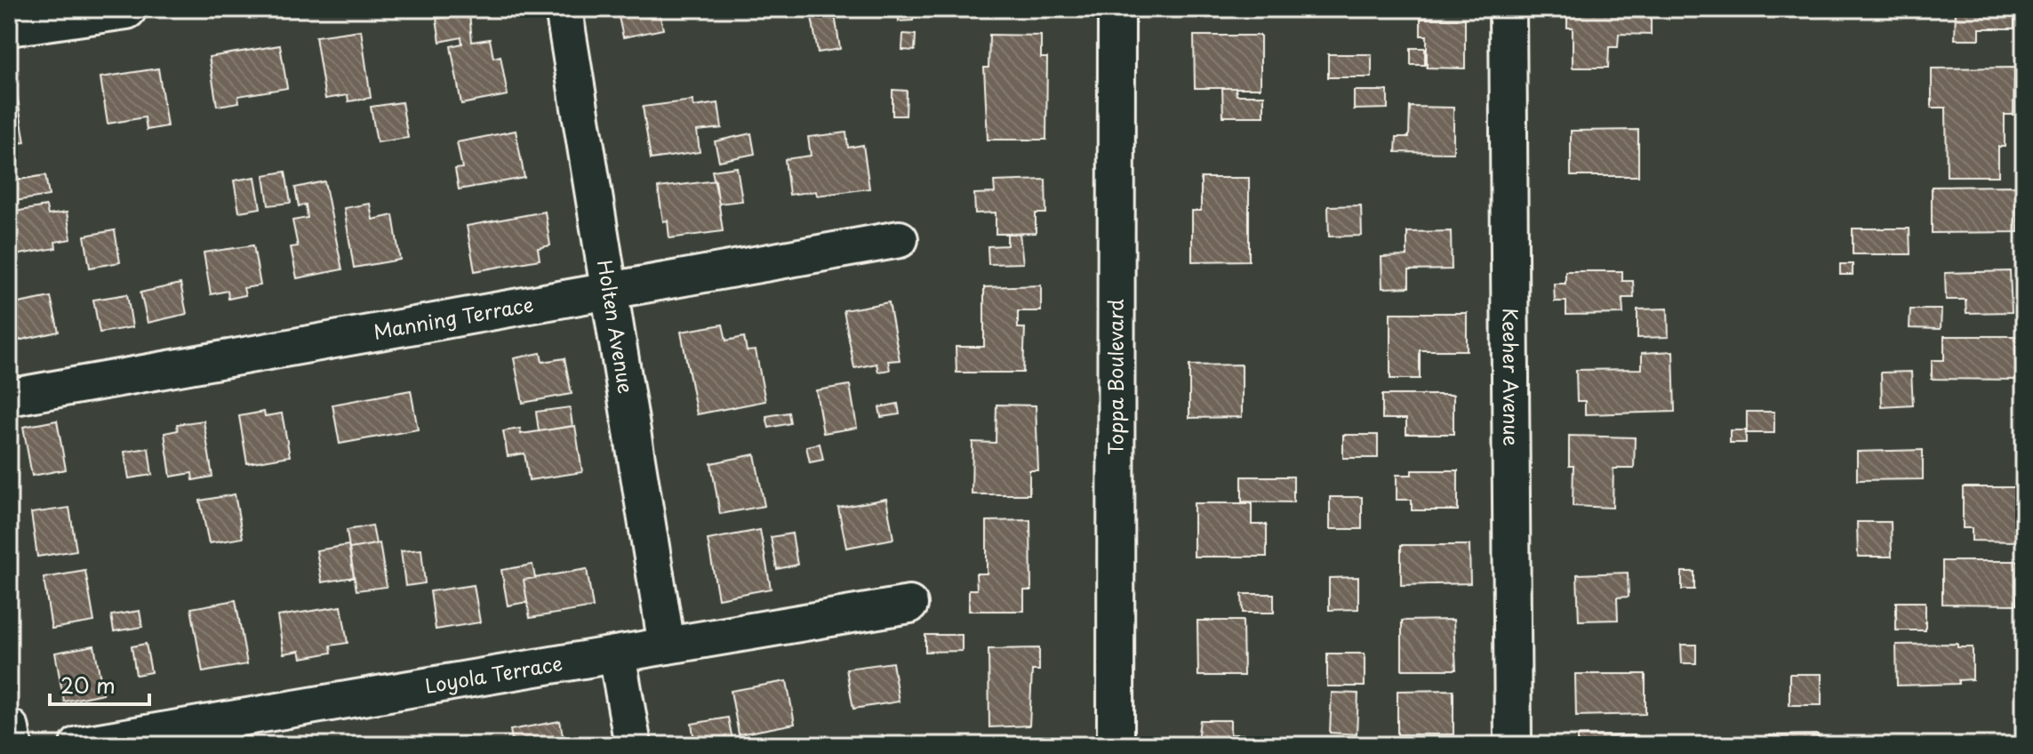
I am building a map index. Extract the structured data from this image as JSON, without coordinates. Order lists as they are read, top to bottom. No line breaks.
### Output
{"streets":{"street":["Manning Terrace","Holten Avenue","Toppa Boulevard","Keeher Avenue","Loyola Terrace"]},"crossings":[["Manning Terrace","Holten Avenue"],["Holten Avenue","Loyola Terrace"]],"scale_bar":"20 m"}
